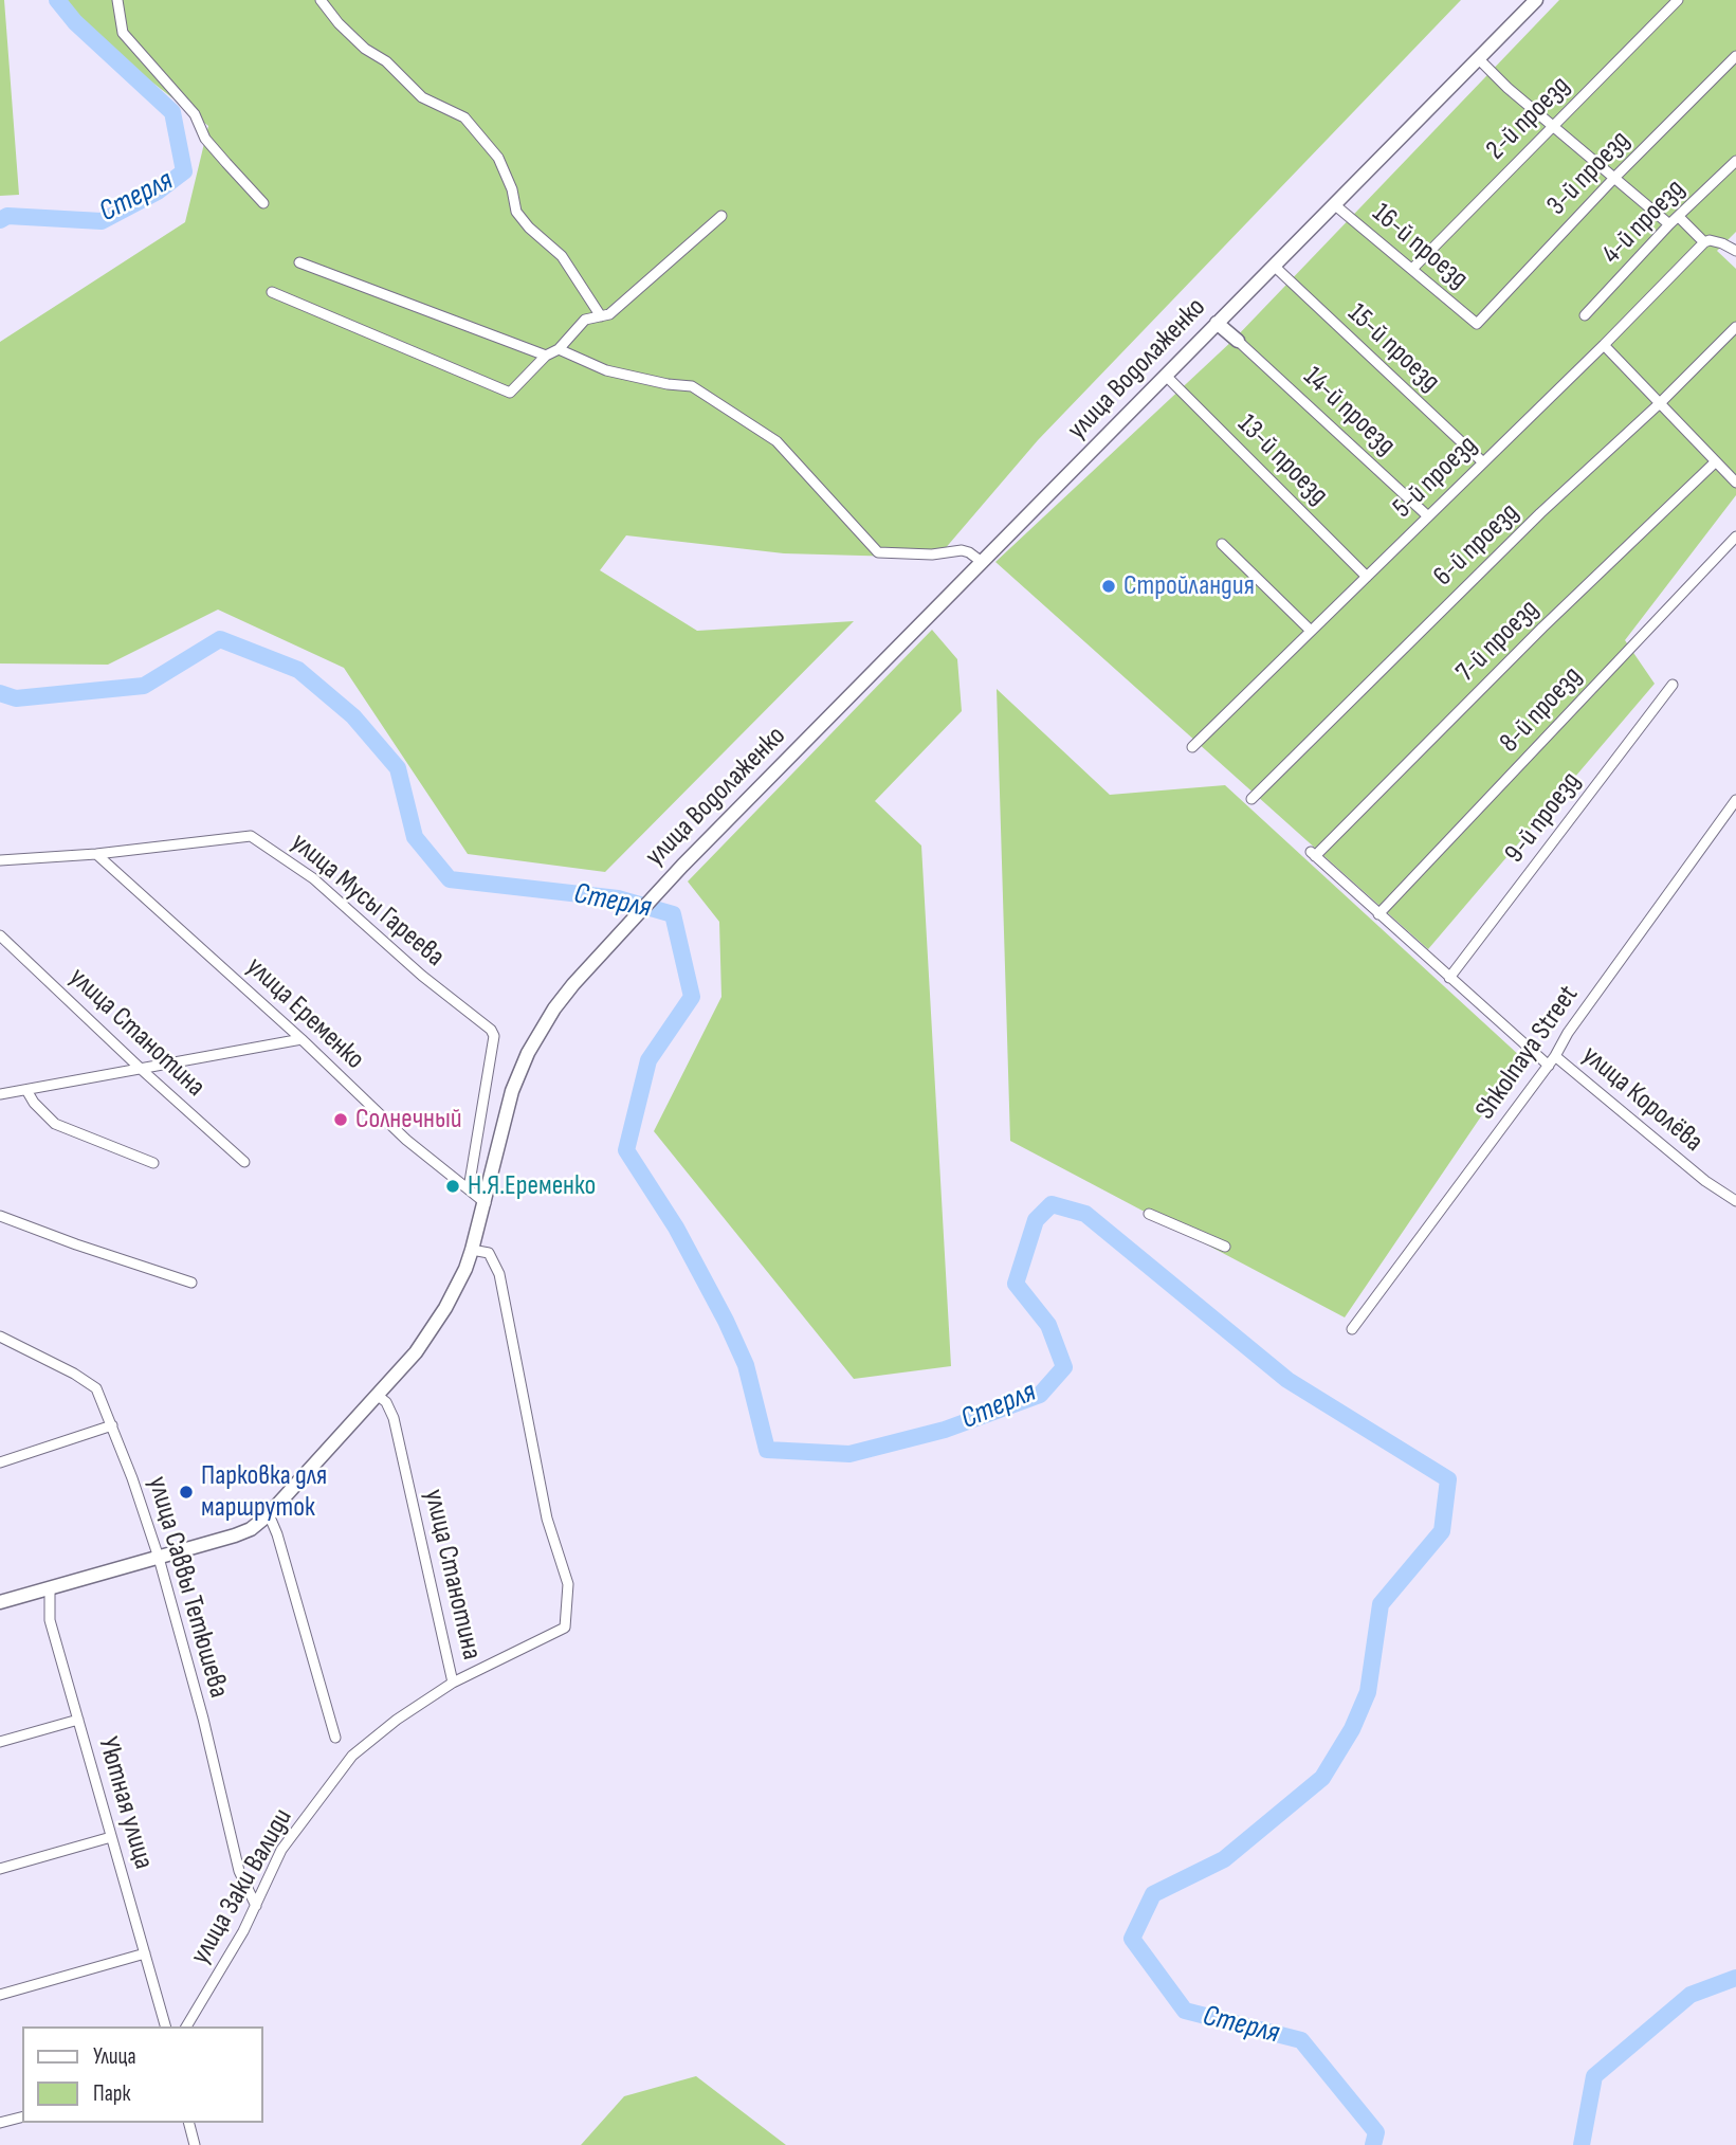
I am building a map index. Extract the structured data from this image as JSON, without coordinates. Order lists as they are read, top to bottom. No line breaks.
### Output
{"streets":{"main road":["улица Водолаженко"],"street":["2-й проезд","3-й проезд","4-й проезд","16-й проезд","15-й проезд","14-й проезд","13-й проезд","5-й проезд","6-й проезд","7-й проезд","8-й проезд","9-й проезд","улица Мусы Гареева","улица Еременко","улица Станотина","Shkolnaya Street","улица Королёва","улица Саввы Тетюшева","Уютная улица","улица Заки Валиди"]},"crossings":[["2-й проезд","16-й проезд"],["3-й проезд","16-й проезд"],["16-й проезд","улица Водолаженко"],["15-й проезд","улица Водолаженко"],["15-й проезд","5-й проезд"],["улица Водолаженко","13-й проезд"],["улица Водолаженко","улица Еременко"],["улица Водолаженко","улица Станотина"],["улица Водолаженко","улица Саввы Тетюшева"],["улица Водолаженко","Уютная улица"],["улица Водолаженко","улица Заки Валиди"],["14-й проезд","5-й проезд"],["13-й проезд","5-й проезд"],["7-й проезд","8-й проезд"],["улица Мусы Гареева","улица Еременко"],["улица Станотина","улица Заки Валиди"],["Shkolnaya Street","улица Королёва"],["улица Саввы Тетюшева","улица Заки Валиди"]],"water":["Стерля"],"places":["Стройландия","Солнечный","Н.Я.Еременко","Парковка для маршруток"],"legend":["Улица","Парк"]}
